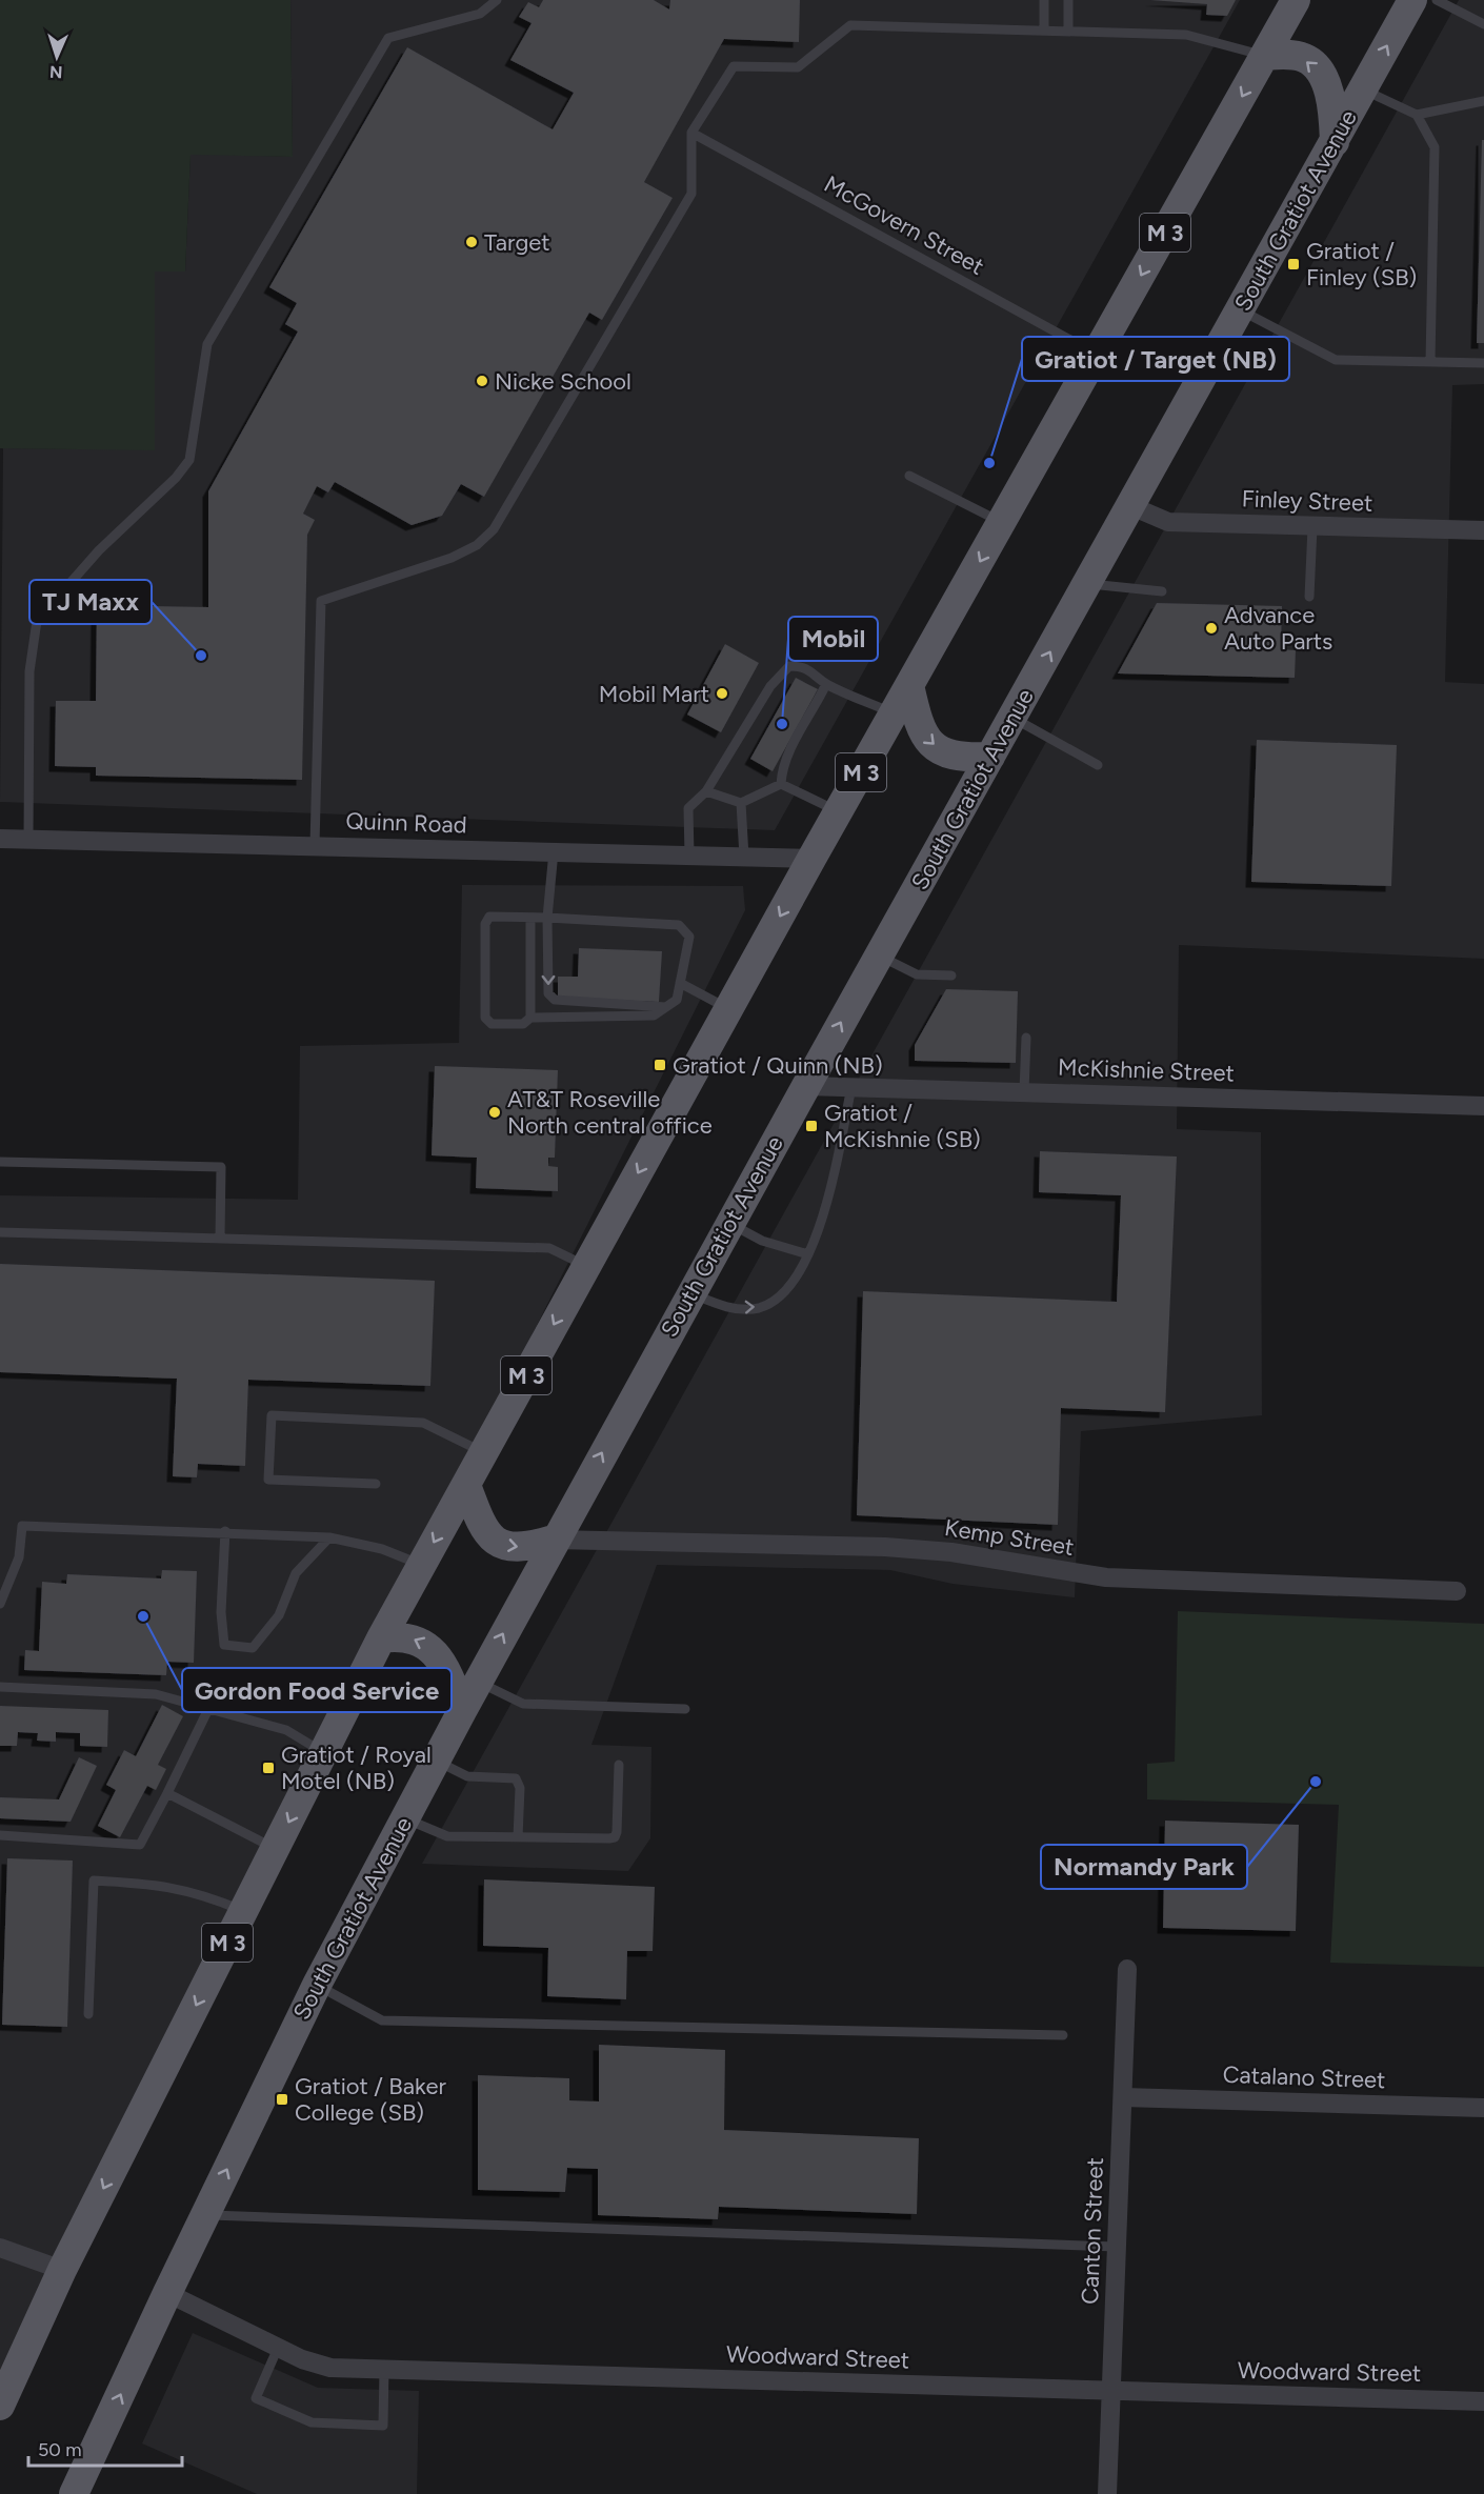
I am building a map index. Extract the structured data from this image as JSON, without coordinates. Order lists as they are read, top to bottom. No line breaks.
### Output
{"streets":{"main road":["South Gratiot Avenue","M 3"],"street":["Finley Street","Quinn Road","McKishnie Street","Kemp Street","Catalano Street","Canton Street","Woodward Street"],"lane":["McGovern Street"]},"crossings":[["South Gratiot Avenue","Finley Street"],["South Gratiot Avenue","McKishnie Street"],["South Gratiot Avenue","Kemp Street"],["South Gratiot Avenue","Woodward Street"],["McGovern Street","M 3"],["M 3","Quinn Road"],["Catalano Street","Canton Street"],["Canton Street","Woodward Street"]],"places":{"other":["Target","Nicke School","Gratiot / Target (NB)","Advance Auto Parts","TJ Maxx","Mobil Mart","Mobil","AT&T Roseville North central office","Gordon Food Service","Normandy Park"],"transit":["Gratiot / Finley (SB)","Gratiot / Quinn (NB)","Gratiot / McKishnie (SB)","Gratiot / Royal Motel (NB)","Gratiot / Baker College (SB)"]},"scale_bar":"50 m","north":"bottom"}
